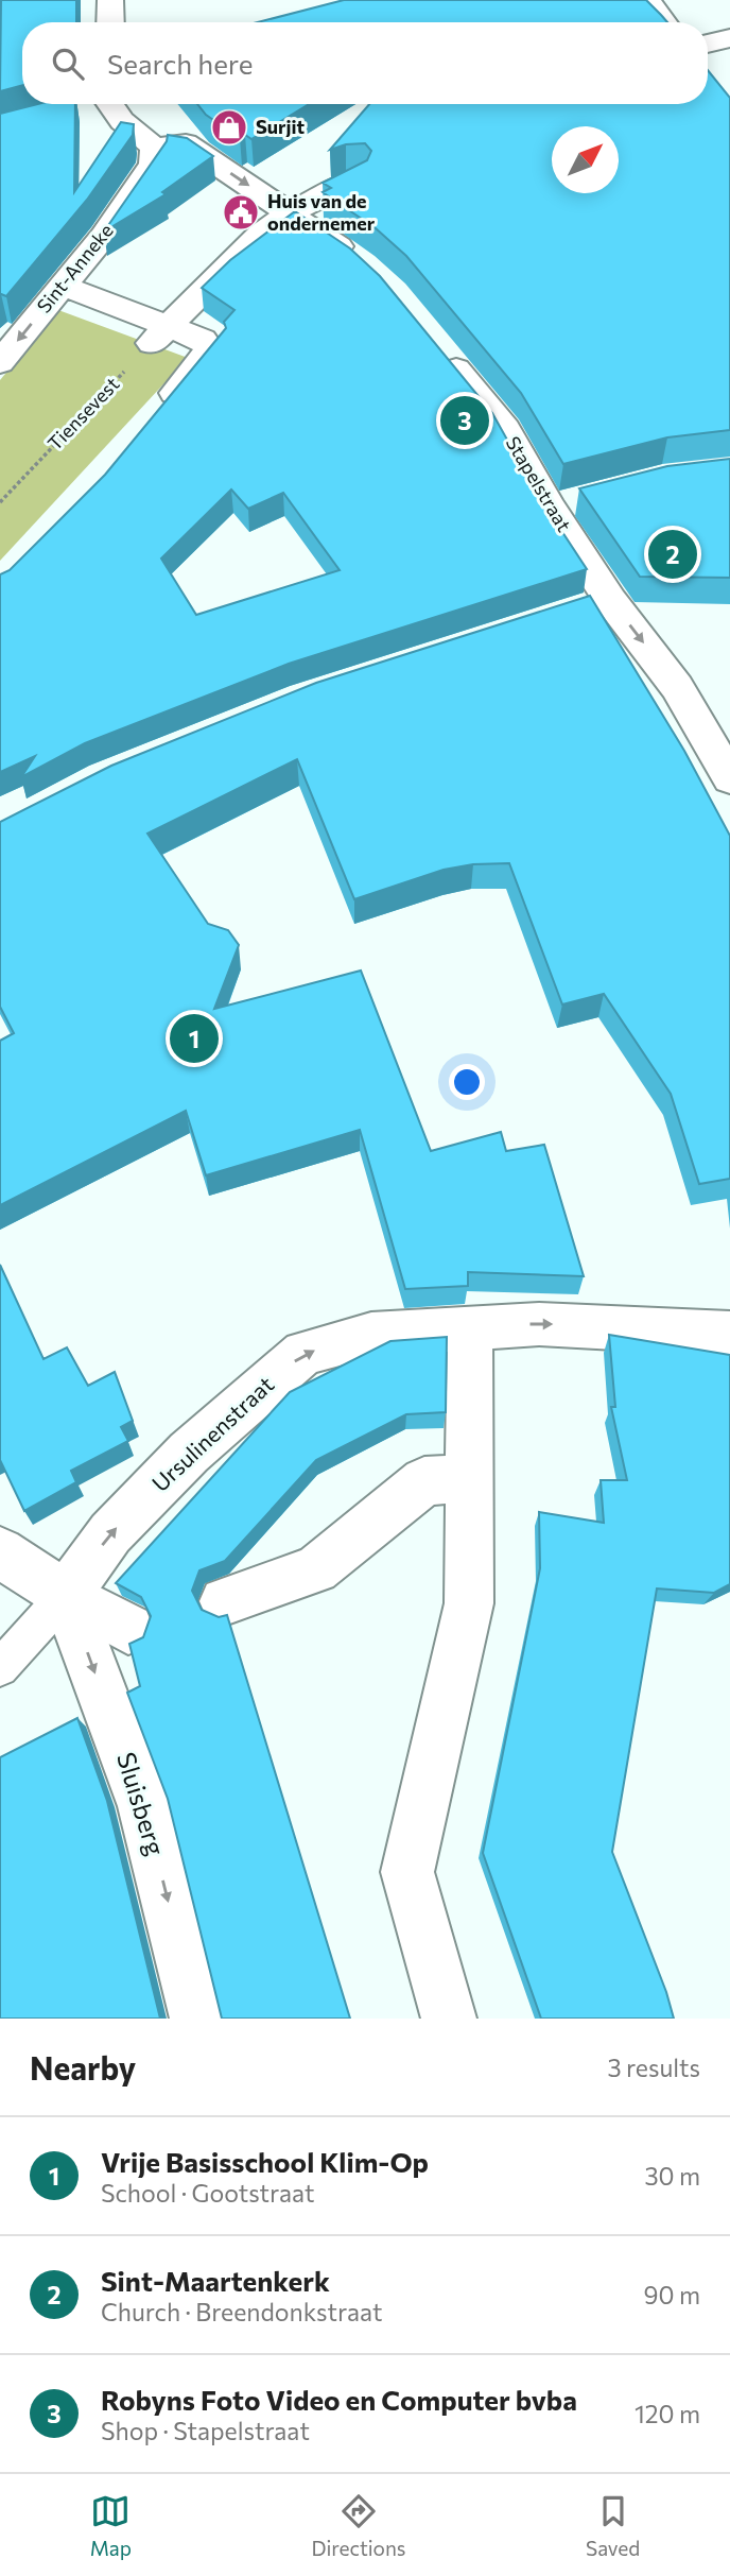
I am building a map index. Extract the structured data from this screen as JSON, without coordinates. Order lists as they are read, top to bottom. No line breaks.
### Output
{"streets":{"street":["Sint-Anneke","Stapelstraat","Ursulinenstraat","Sluisberg"],"path":["Tiensevest"]},"crossings":[["Ursulinenstraat","Sluisberg"]],"one_way":["Sint-Anneke","Stapelstraat"],"places":{"shop":["Surjit"],"public building":["Huis van de ondernemer"]},"north":"top right","page":{"search":"Search here","pins":["3","2","1"],"heading":["Nearby","3 results"],"list":[{"mark":"1","name":"Vrije Basisschool Klim-Op","note":"School · Gootstraat","value":"30 m"},{"mark":"2","name":"Sint-Maartenkerk","note":"Church · Breendonkstraat","value":"90 m"},{"mark":"3","name":"Robyns Foto Video en Computer bvba","note":"Shop · Stapelstraat","value":"120 m"}],"nav":["Map","Directions","Saved"]}}
